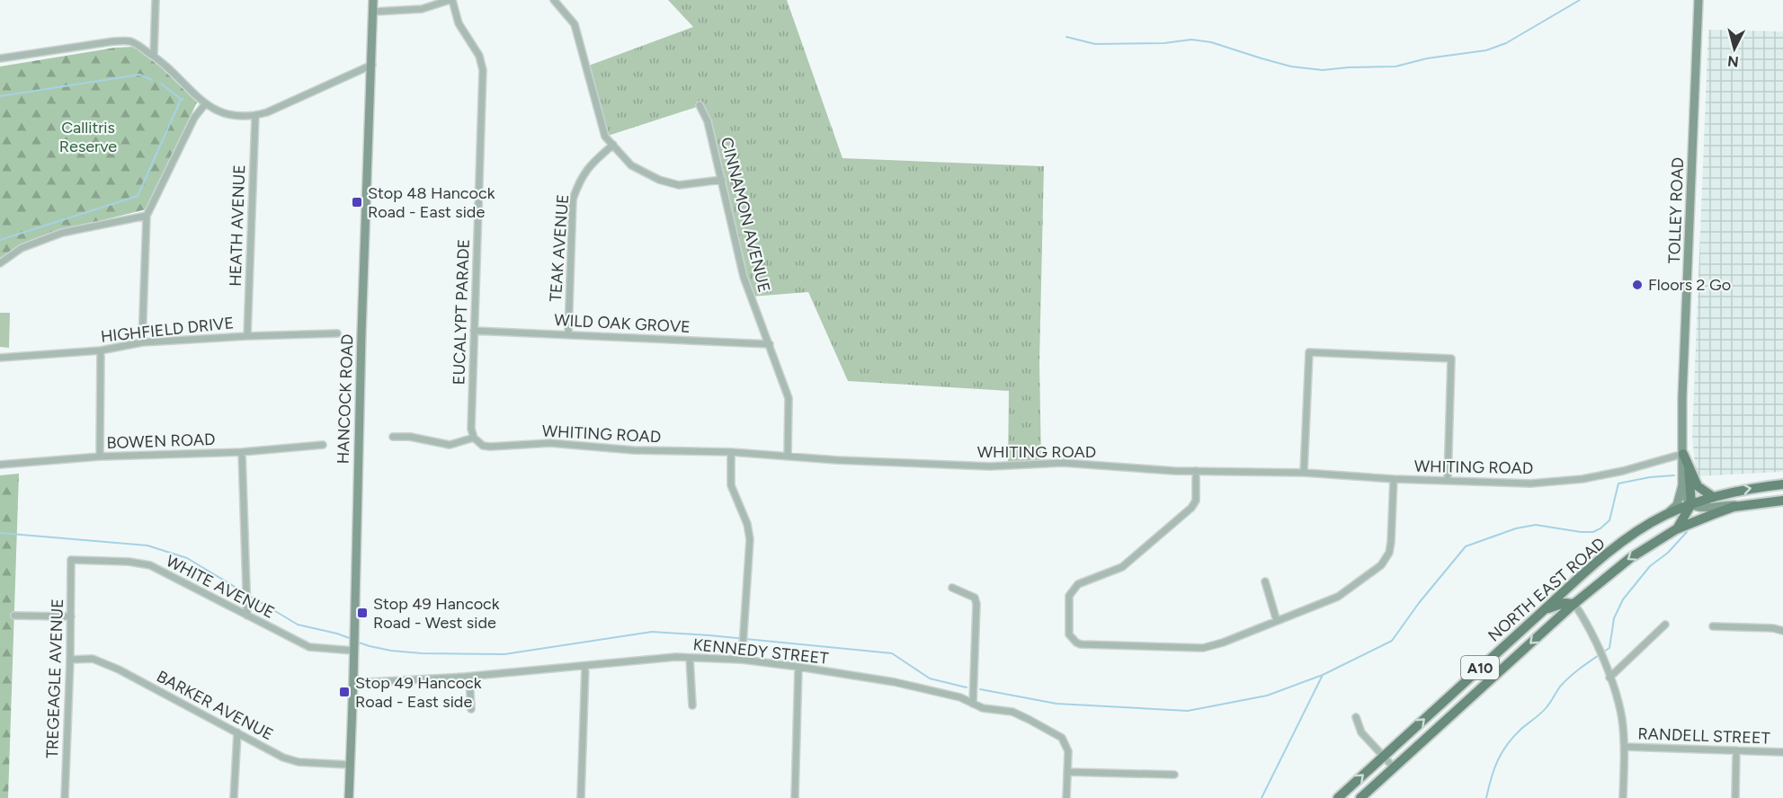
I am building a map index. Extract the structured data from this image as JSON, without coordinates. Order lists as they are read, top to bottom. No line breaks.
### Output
{"streets":{"main road":["TOLLEY ROAD","HANCOCK ROAD","NORTH EAST ROAD","A10"],"street":["CINNAMON AVENUE","HEATH AVENUE","TEAK AVENUE","EUCALYPT PARADE","WILD OAK GROVE","HIGHFIELD DRIVE","WHITING ROAD","BOWEN ROAD","WHITE AVENUE","KENNEDY STREET","TREGEAGLE AVENUE","BARKER AVENUE","RANDELL STREET"]},"crossings":[["TOLLEY ROAD","WHITING ROAD"],["CINNAMON AVENUE","WILD OAK GROVE"],["CINNAMON AVENUE","WHITING ROAD"],["HEATH AVENUE","HIGHFIELD DRIVE"],["TEAK AVENUE","WILD OAK GROVE"],["EUCALYPT PARADE","WILD OAK GROVE"],["EUCALYPT PARADE","WHITING ROAD"],["HANCOCK ROAD","WHITE AVENUE"],["HANCOCK ROAD","KENNEDY STREET"],["HANCOCK ROAD","BARKER AVENUE"],["WHITE AVENUE","TREGEAGLE AVENUE"],["TREGEAGLE AVENUE","BARKER AVENUE"]],"parks":["Callitris Reserve"],"places":{"transit":["Stop 48 Hancock Road - East side","Stop 49 Hancock Road - West side","Stop 49 Hancock Road - East side"],"other":["Floors 2 Go"]},"north":"bottom"}
